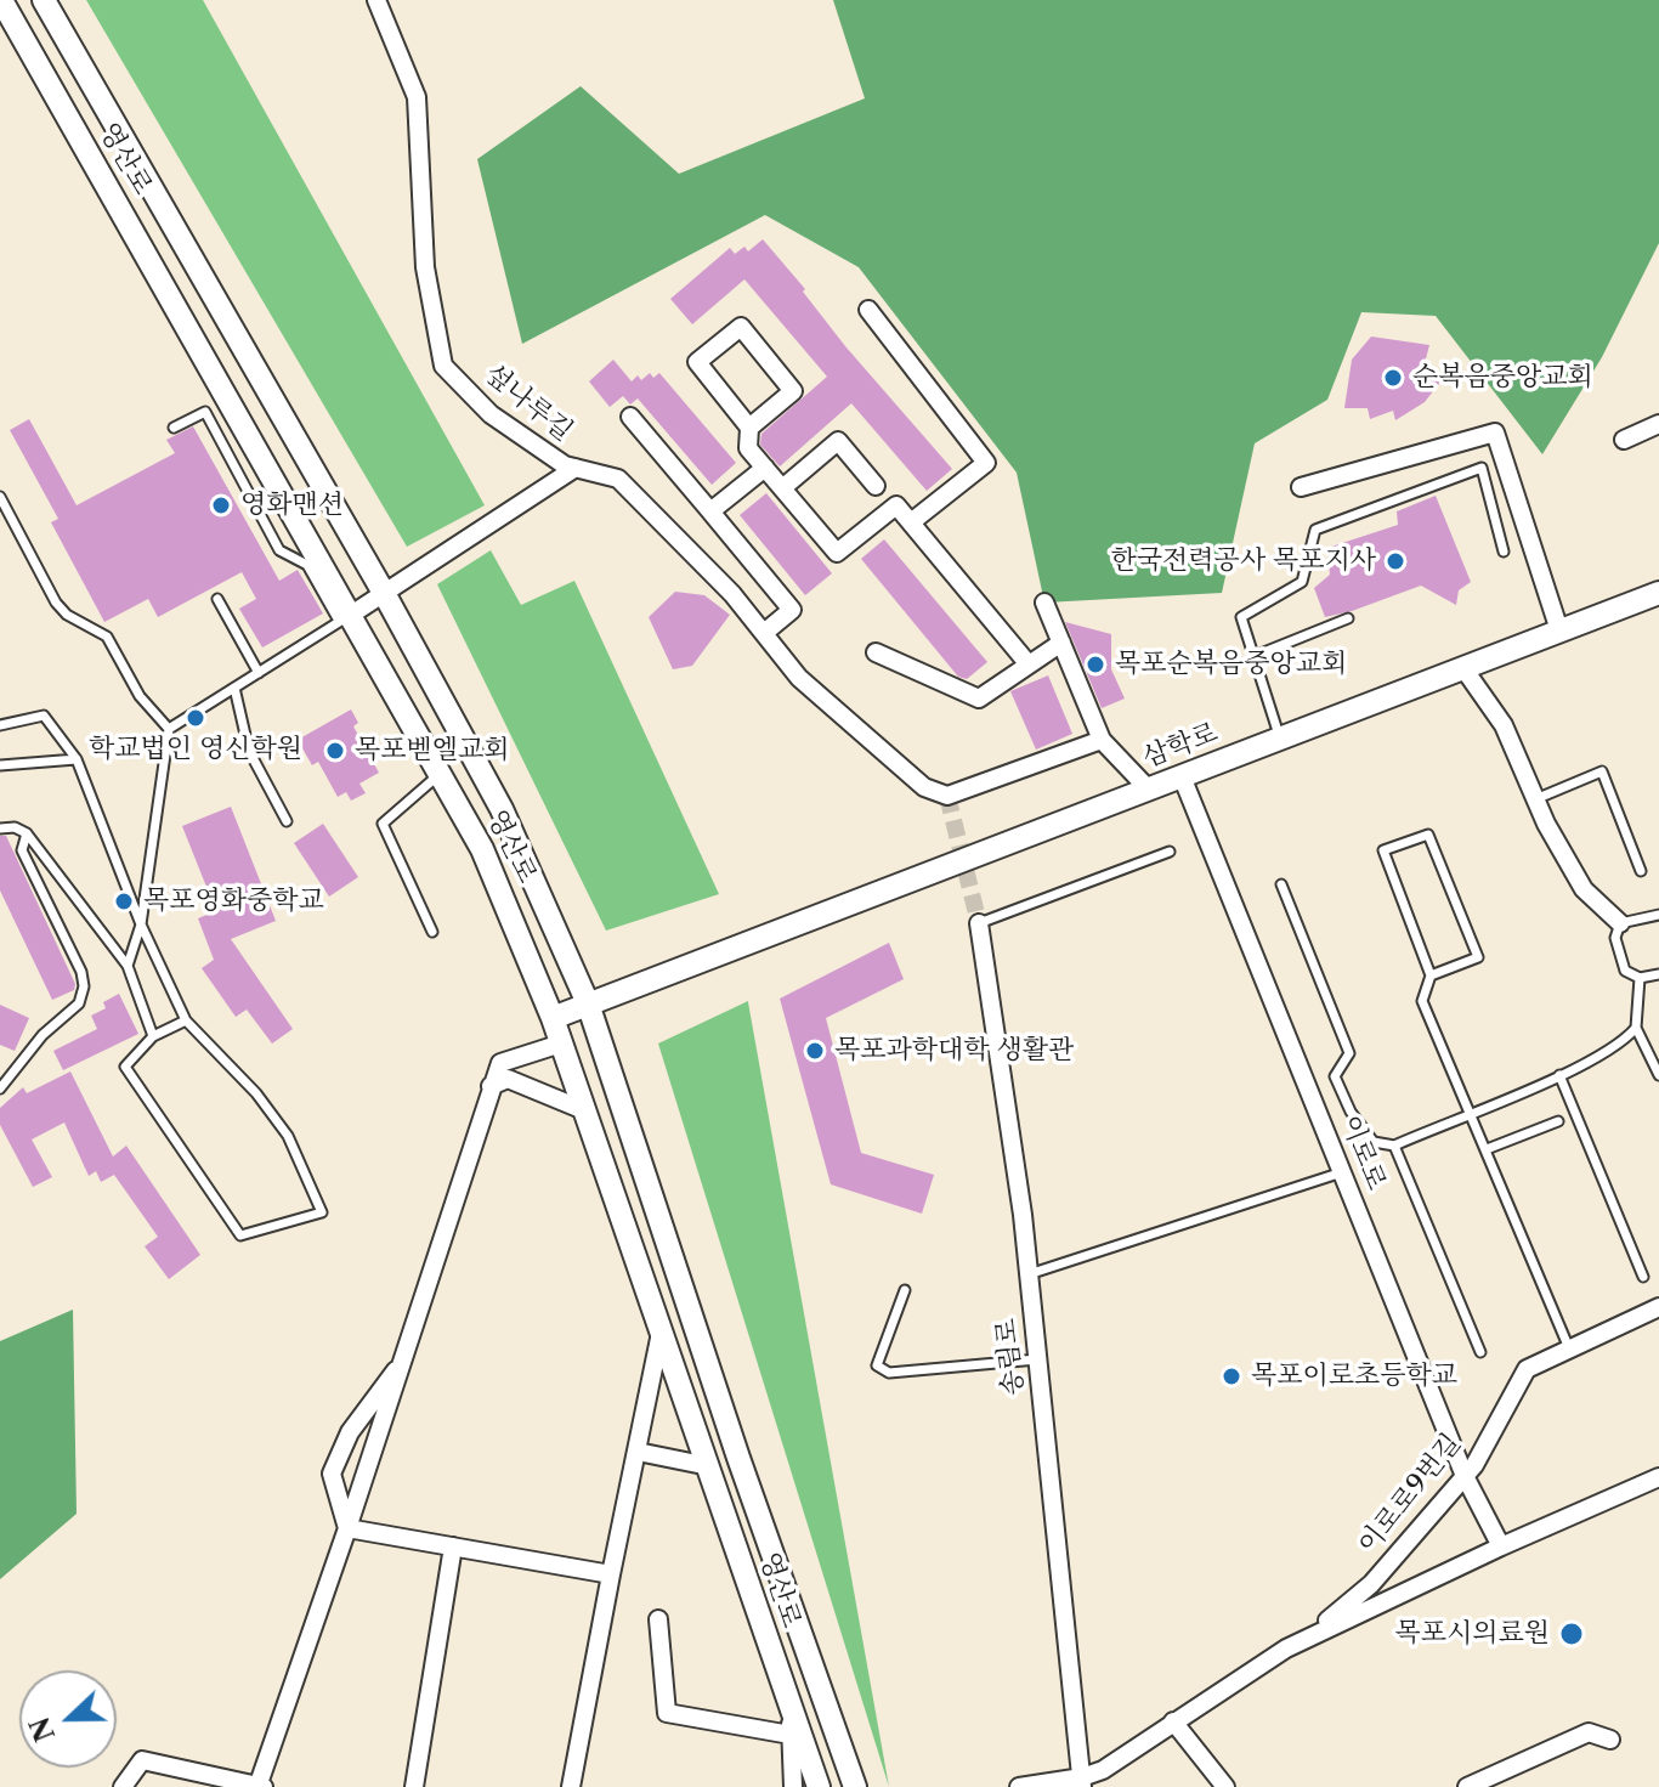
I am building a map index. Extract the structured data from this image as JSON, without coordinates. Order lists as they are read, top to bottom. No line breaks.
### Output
{"streets":{"street":["영산로","섶나루길","삼학로","이로로","송림로","이로로9번길"]},"crossings":[["영산로","삼학로"],["삼학로","이로로"],["이로로","이로로9번길"]],"places":["순복음중앙교회","영화맨션","한국전력공사 목포지사","목포순복음중앙교회","학교법인 영신학원","목포벧엘교회","목포영화중학교","목포과학대학 생활관","목포이로초등학교","목포시의료원"],"north":"left"}
